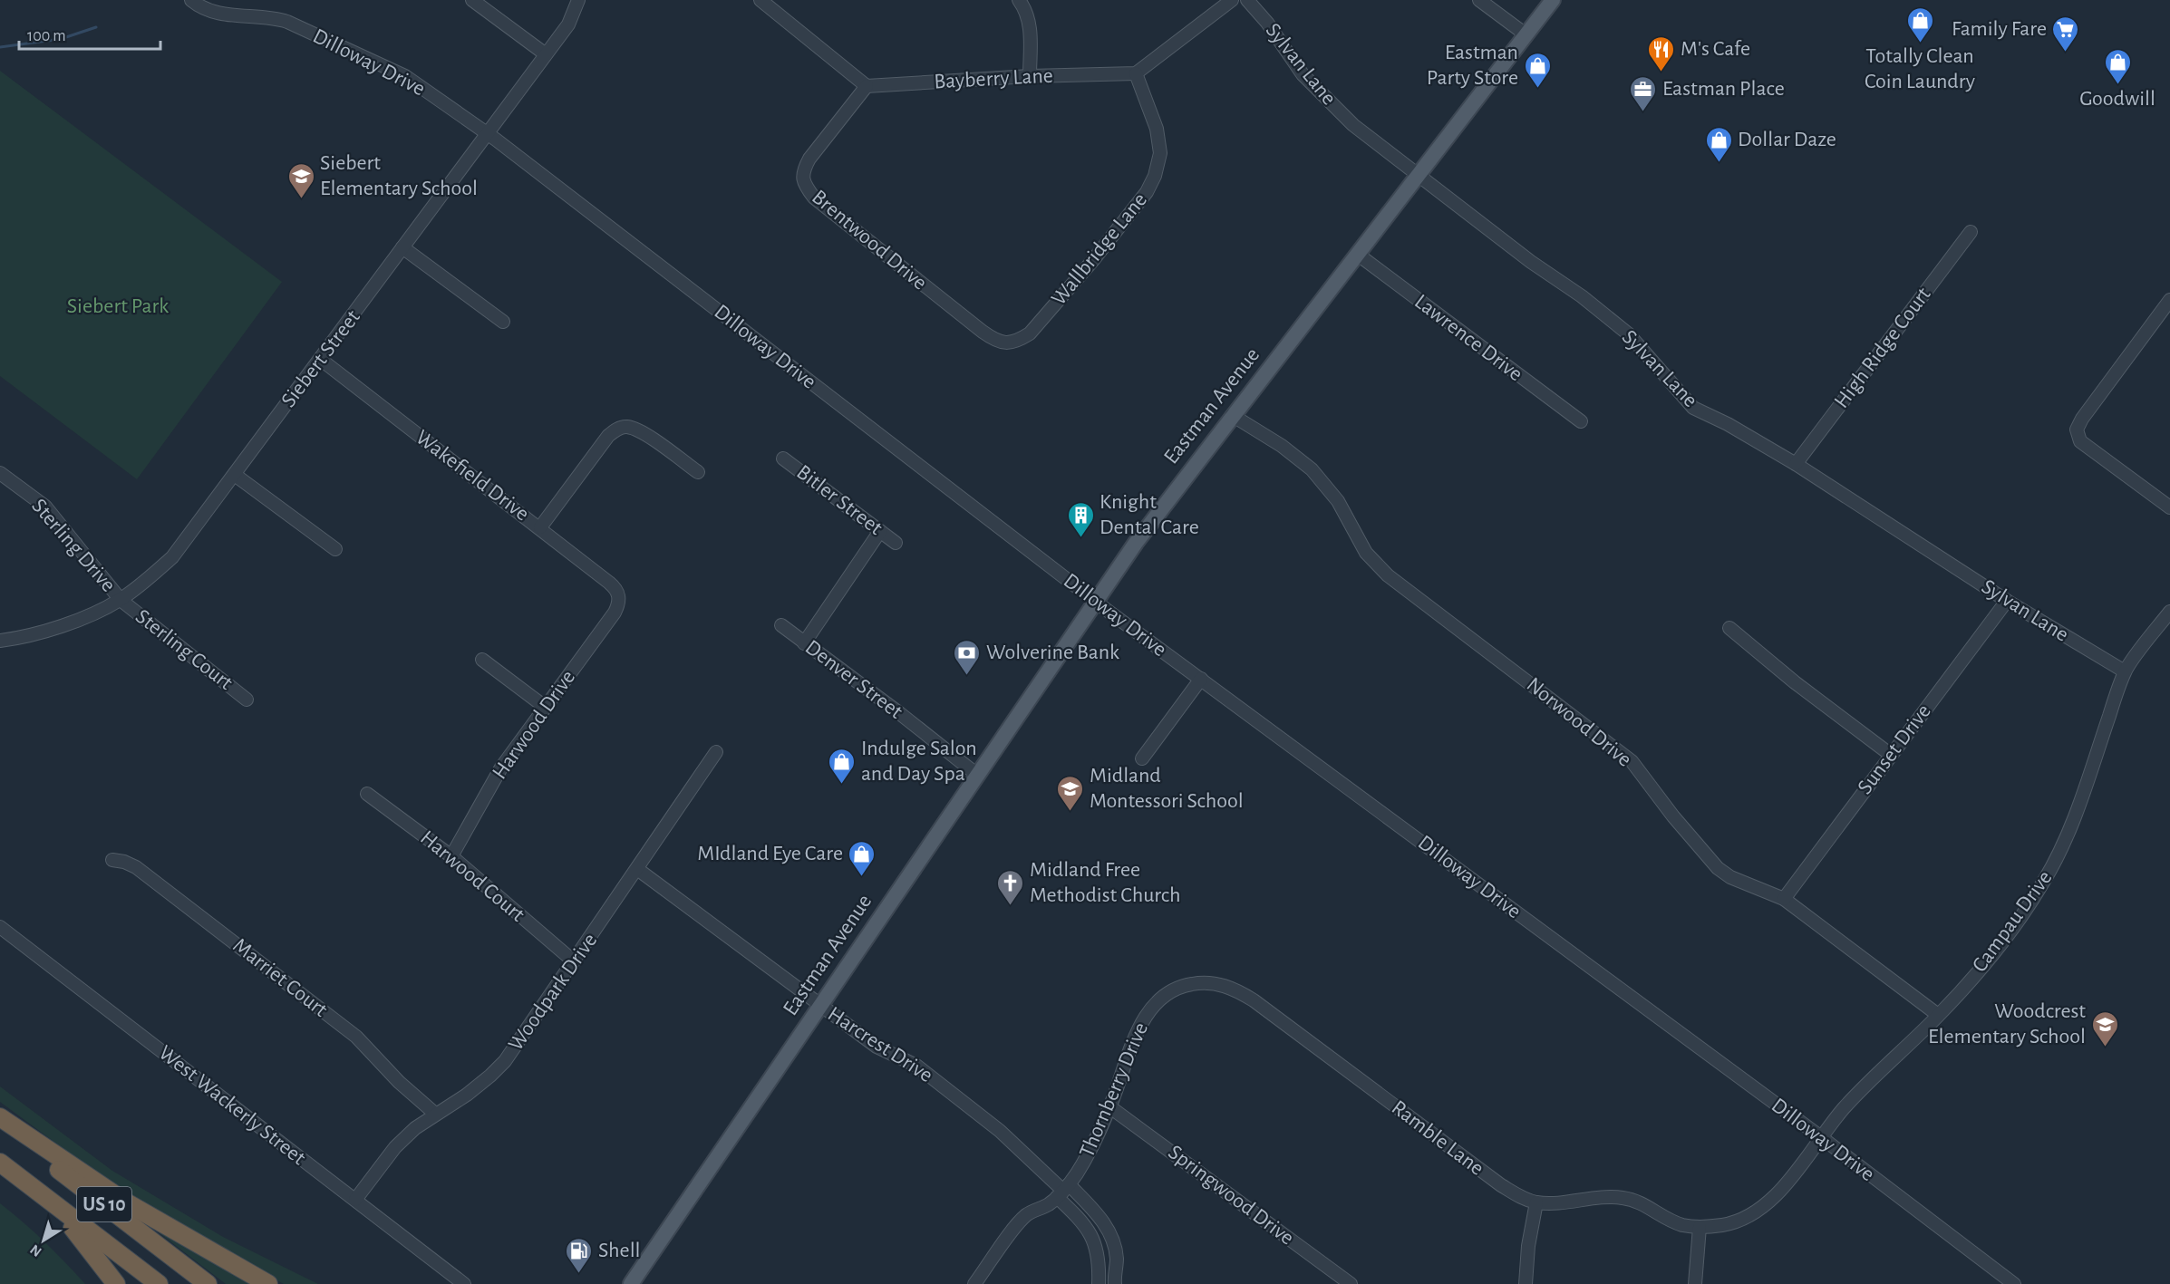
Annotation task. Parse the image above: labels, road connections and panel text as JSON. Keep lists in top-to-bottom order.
{
  "streets": {
    "highway": ["US 10"],
    "main road": ["Eastman Avenue"],
    "street": [
      "Dilloway Drive",
      "Sylvan Lane",
      "Bayberry Lane",
      "Brentwood Drive",
      "Wallbridge Lane",
      "Lawrence Drive",
      "High Ridge Court",
      "Siebert Street",
      "Wakefield Drive",
      "Bitler Street",
      "Sterling Drive",
      "Sterling Court",
      "Denver Street",
      "Norwood Drive",
      "Harwood Drive",
      "Sunset Drive",
      "Harwood Court",
      "Campau Drive",
      "Marriet Court",
      "Woodpark Drive",
      "Harcrest Drive",
      "Thornberry Drive",
      "West Wackerly Street",
      "Ramble Lane",
      "Springwood Drive"
    ]
  },
  "crossings": [
    ["Dilloway Drive", "Siebert Street"],
    ["Dilloway Drive", "Eastman Avenue"],
    ["Dilloway Drive", "Campau Drive"],
    ["Sylvan Lane", "High Ridge Court"],
    ["Sylvan Lane", "Eastman Avenue"],
    ["Sylvan Lane", "Sunset Drive"],
    ["Sylvan Lane", "Campau Drive"],
    ["Bayberry Lane", "Brentwood Drive"],
    ["Bayberry Lane", "Wallbridge Lane"],
    ["Brentwood Drive", "Wallbridge Lane"],
    ["Lawrence Drive", "Eastman Avenue"],
    ["Siebert Street", "Wakefield Drive"],
    ["Siebert Street", "Sterling Drive"],
    ["Siebert Street", "Sterling Court"],
    ["Eastman Avenue", "Denver Street"],
    ["Eastman Avenue", "Norwood Drive"],
    ["Eastman Avenue", "Harcrest Drive"],
    ["Wakefield Drive", "Harwood Drive"],
    ["Sterling Drive", "Sterling Court"],
    ["Norwood Drive", "Sunset Drive"],
    ["Norwood Drive", "Campau Drive"],
    ["Harwood Drive", "Harwood Court"],
    ["Harwood Court", "Woodpark Drive"],
    ["Campau Drive", "Ramble Lane"],
    ["Marriet Court", "Woodpark Drive"],
    ["Woodpark Drive", "Harcrest Drive"],
    ["Woodpark Drive", "West Wackerly Street"],
    ["Harcrest Drive", "Thornberry Drive"],
    ["Thornberry Drive", "Ramble Lane"],
    ["Thornberry Drive", "Springwood Drive"]
  ],
  "parks": ["Siebert Park"],
  "places": {
    "shop": [
      "Totally Clean Coin Laundry",
      "Goodwill",
      "Eastman Party Store",
      "Dollar Daze",
      "Indulge Salon and Day Spa",
      "MIdland Eye Care"
    ],
    "supermarket": ["Family Fare"],
    "restaurant": ["M's Cafe"],
    "office": ["Eastman Place"],
    "school or university": ["Siebert Elementary School", "Midland Montessori School", "Woodcrest Elementary School"],
    "building": ["Knight Dental Care"],
    "bank": ["Wolverine Bank"],
    "church": ["Midland Free Methodist Church"],
    "fuel station": ["Shell"]
  },
  "scale_bar": "100 m",
  "north": "bottom left"
}
